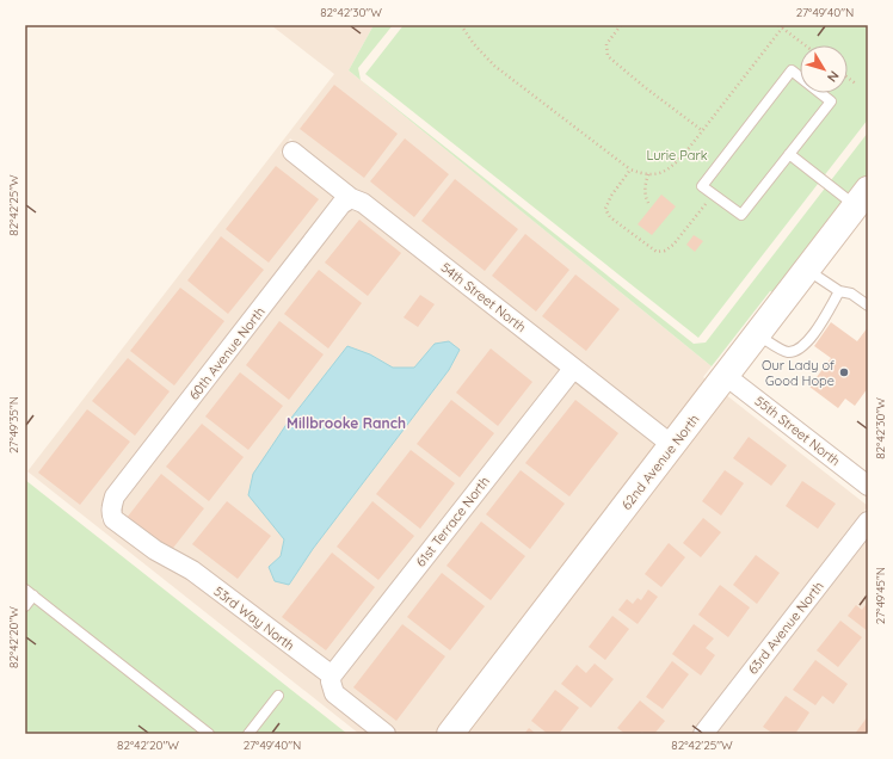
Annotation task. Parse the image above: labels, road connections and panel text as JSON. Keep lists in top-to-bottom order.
{
  "streets": {
    "street": [
      "54th Street North",
      "60th Avenue North",
      "55th Street North",
      "62nd Avenue North",
      "61st Terrace North",
      "53rd Way North",
      "63rd Avenue North"
    ]
  },
  "crossings": [
    ["54th Street North", "60th Avenue North"],
    ["54th Street North", "62nd Avenue North"],
    ["54th Street North", "61st Terrace North"],
    ["60th Avenue North", "53rd Way North"],
    ["55th Street North", "62nd Avenue North"],
    ["61st Terrace North", "53rd Way North"]
  ],
  "districts": ["Millbrooke Ranch"],
  "parks": ["Lurie Park"],
  "places": ["Our Lady of Good Hope"],
  "north": "bottom right",
  "coordinates": [
    "82°42'30\"W",
    "27°49'40\"N",
    "82°42'25\"W",
    "27°49'35\"N",
    "27°49'45\"N",
    "82°42'20\"W"
  ]
}
